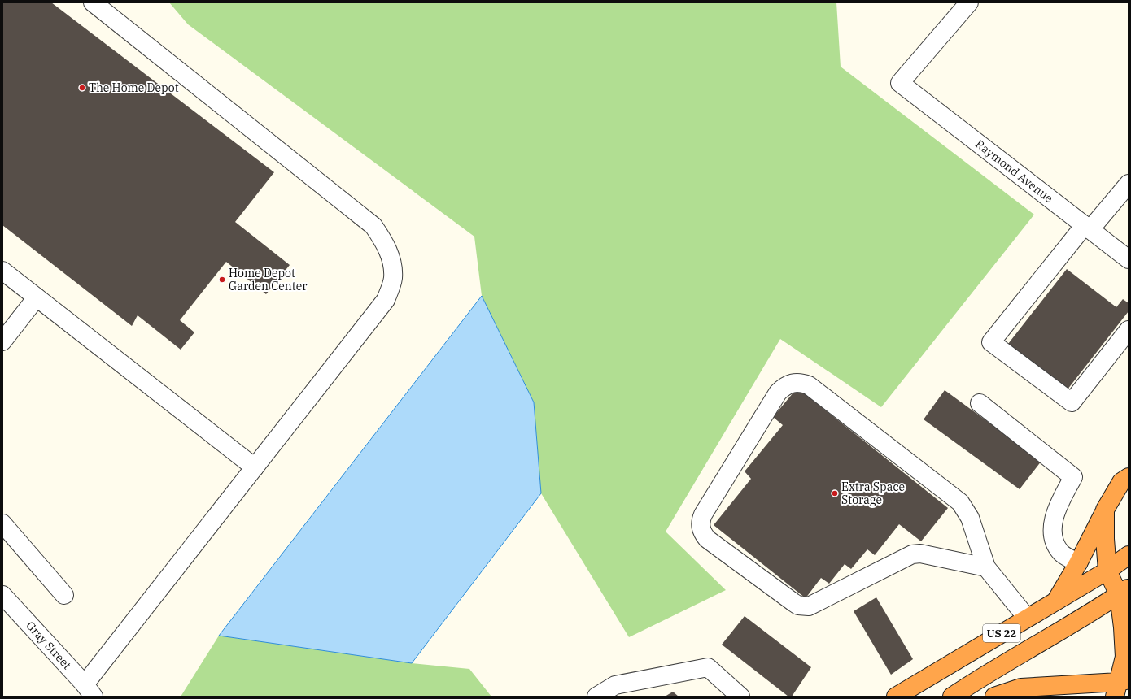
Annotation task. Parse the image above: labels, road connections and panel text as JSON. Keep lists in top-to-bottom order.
{
  "streets": {
    "highway": ["US 22"],
    "lane": ["Raymond Avenue", "Gray Street"]
  },
  "places": ["The Home Depot", "Home Depot Garden Center", "Extra Space Storage"]
}
